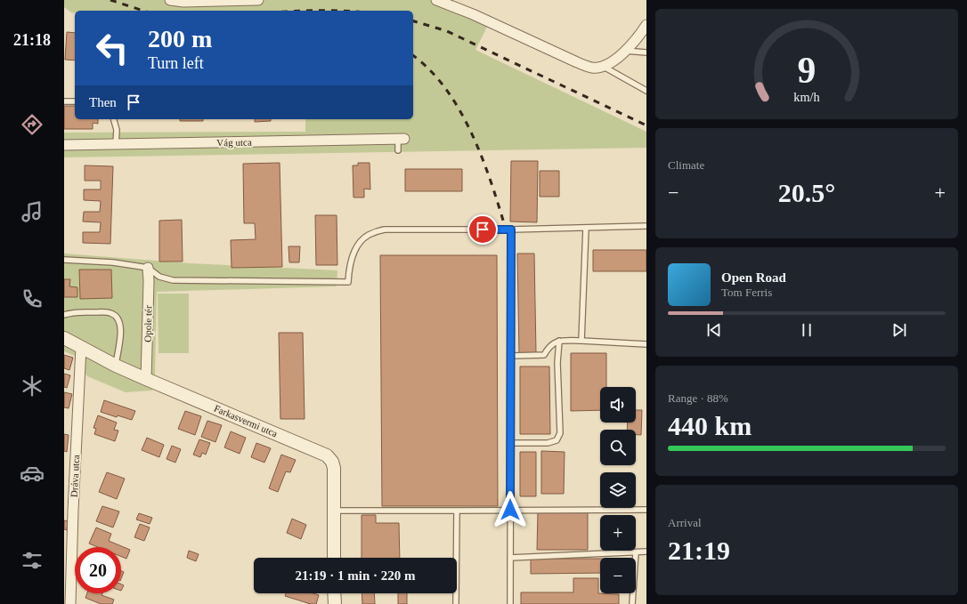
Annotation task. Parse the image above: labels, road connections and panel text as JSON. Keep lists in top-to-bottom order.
{
  "streets": {
    "street": [
      "Vág utca",
      "Opole tér",
      "Farkasvermi utca",
      "Dráva utca"
    ]
  },
  "crossings": [
    ["Opole tér", "Farkasvermi utca"],
    ["Farkasvermi utca", "Dráva utca"]
  ],
  "page": {
    "tabs": "21:18",
    "turn": ["200 m", "Turn left"],
    "then": "Then",
    "tile": [
      "Climate",
      ["Range · 88%", "440 km"],
      ["Arrival", "21:19"]
    ],
    "heat": ["−", "20.5°", "+"],
    "song": ["Open Road", "Tom Ferris"],
    "map_buttons": ["+", "−"],
    "limit": "20",
    "trip": "21:19 · 1 min · 220 m",
    "gauge": ["9", "km/h"]
  }
}
